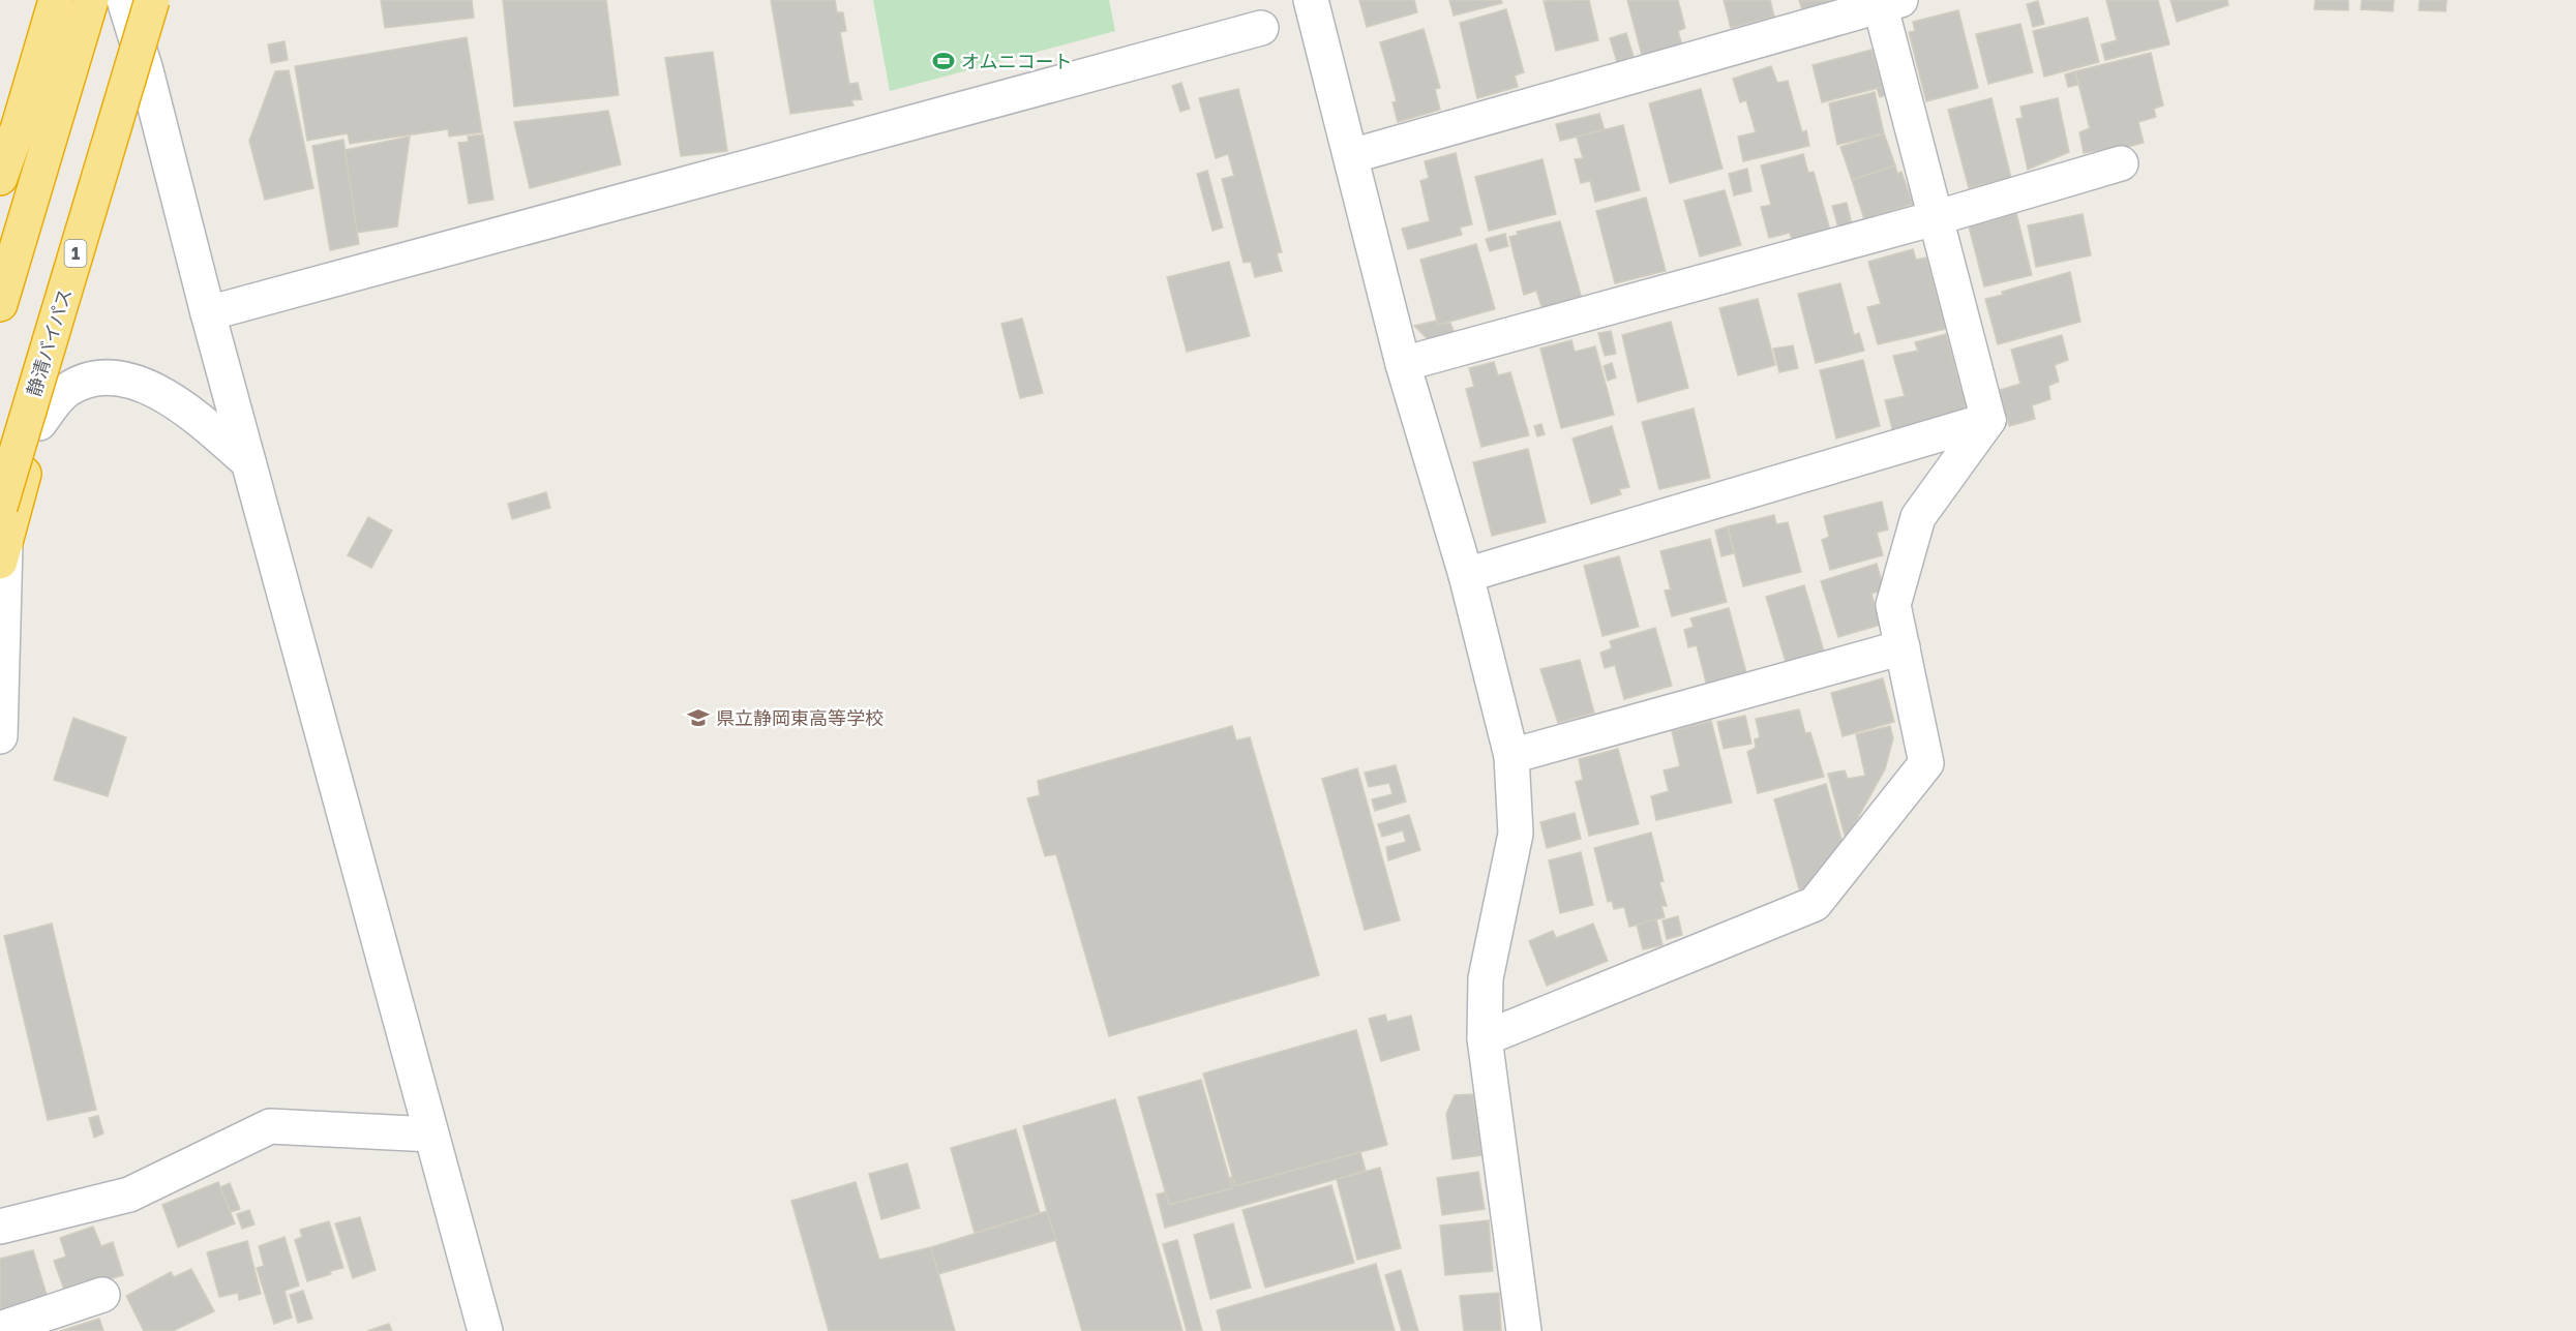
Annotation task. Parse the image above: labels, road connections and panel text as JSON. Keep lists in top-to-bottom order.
{
  "streets": {
    "highway": ["1", "静清バイパス"]
  },
  "places": {
    "sports": ["オムニコート"],
    "school or university": ["県立静岡東高等学校"]
  }
}
